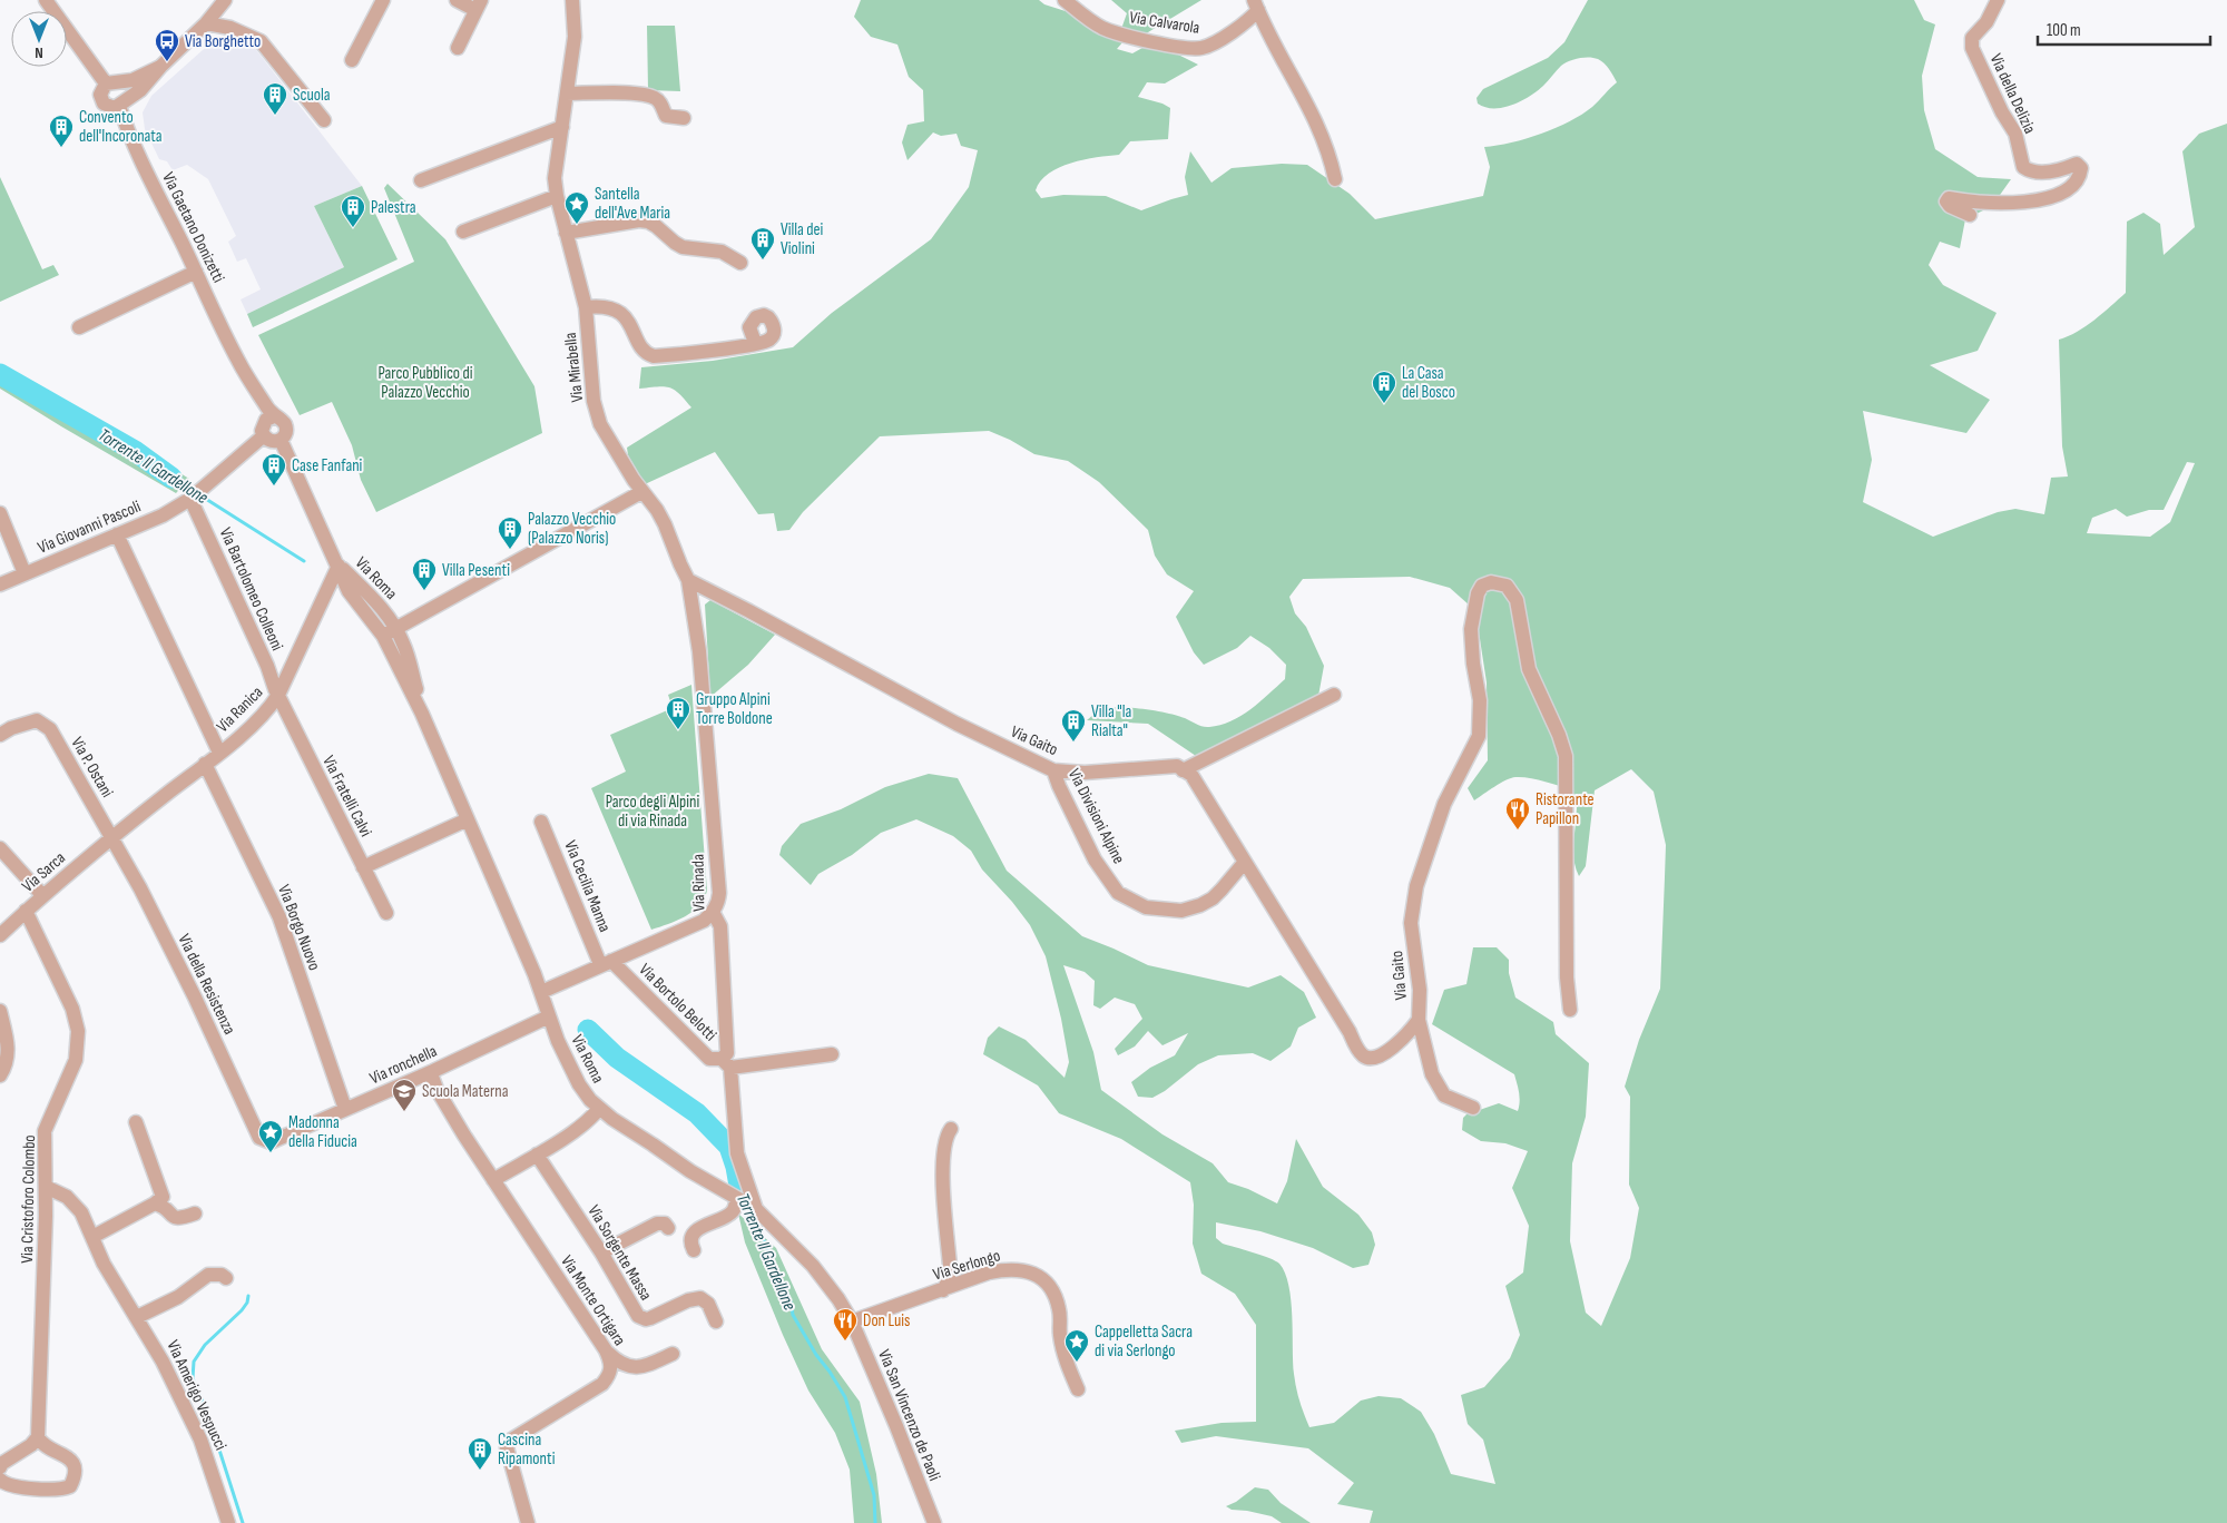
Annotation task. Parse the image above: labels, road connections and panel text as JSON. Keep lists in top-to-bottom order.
{
  "streets": {
    "street": [
      "Via Calvarola",
      "Via della Delizia",
      "Via Gaetano Donizetti",
      "Via Mirabella",
      "Via Giovanni Pascoli",
      "Via Roma",
      "Via Bartolomeo Colleoni",
      "Via Ranica",
      "Via Gaito",
      "Via P. Ostani",
      "Via Fratelli Calvi",
      "Via Divisioni Alpine",
      "Via Sarca",
      "Via Rinada",
      "Via Cecilia Manna",
      "Via Borgo Nuovo",
      "Via della Resistenza",
      "Via Bortolo Belotti",
      "Via ronchella",
      "Via Cristoforo Colombo",
      "Via Sorgente Massa",
      "Via Serlongo",
      "Via Monte Ortigara",
      "Via Amerigo Vespucci",
      "Via San Vincenzo de Paoli"
    ]
  },
  "crossings": [
    ["Via Gaetano Donizetti", "Via Giovanni Pascoli"],
    ["Via Gaetano Donizetti", "Via Roma"],
    ["Via Gaetano Donizetti", "Via Ranica"],
    ["Via Mirabella", "Via Gaito"],
    ["Via Mirabella", "Via Rinada"],
    ["Via Giovanni Pascoli", "Via Bartolomeo Colleoni"],
    ["Via Roma", "Via Ranica"],
    ["Via Roma", "Via Rinada"],
    ["Via Roma", "Via ronchella"],
    ["Via Roma", "Via Serlongo"],
    ["Via Roma", "Via San Vincenzo de Paoli"],
    ["Via Bartolomeo Colleoni", "Via Ranica"],
    ["Via Bartolomeo Colleoni", "Via Fratelli Calvi"],
    ["Via Ranica", "Via P. Ostani"],
    ["Via Ranica", "Via Fratelli Calvi"],
    ["Via Ranica", "Via Sarca"],
    ["Via Ranica", "Via Borgo Nuovo"],
    ["Via Ranica", "Via della Resistenza"],
    ["Via Gaito", "Via Divisioni Alpine"],
    ["Via Gaito", "Via Rinada"],
    ["Via P. Ostani", "Via Sarca"],
    ["Via P. Ostani", "Via della Resistenza"],
    ["Via Sarca", "Via della Resistenza"],
    ["Via Sarca", "Via Cristoforo Colombo"],
    ["Via Rinada", "Via Bortolo Belotti"],
    ["Via Cecilia Manna", "Via Bortolo Belotti"],
    ["Via Borgo Nuovo", "Via ronchella"],
    ["Via della Resistenza", "Via ronchella"],
    ["Via ronchella", "Via Monte Ortigara"],
    ["Via Cristoforo Colombo", "Via Amerigo Vespucci"],
    ["Via Serlongo", "Via San Vincenzo de Paoli"]
  ],
  "water": ["Torrente Il Gardellone"],
  "parks": ["Parco Pubblico di Palazzo Vecchio", "Parco degli Alpini di via Rinada"],
  "places": {
    "bus stop": ["Via Borghetto"],
    "building": [
      "Scuola",
      "Convento dell'Incoronata",
      "Palestra",
      "Villa dei Violini",
      "La Casa del Bosco",
      "Case Fanfani",
      "Palazzo Vecchio (Palazzo Noris)",
      "Villa Pesenti",
      "Gruppo Alpini Torre Boldone",
      "Villa \"la Rialta\"",
      "Cascina Ripamonti"
    ],
    "place": ["Santella dell'Ave Maria", "Madonna della Fiducia", "Cappelletta Sacra di via Serlongo"],
    "restaurant": ["Ristorante Papillon", "Don Luis"],
    "school or university": ["Scuola Materna"]
  },
  "scale_bar": "100 m",
  "north": "bottom"
}
